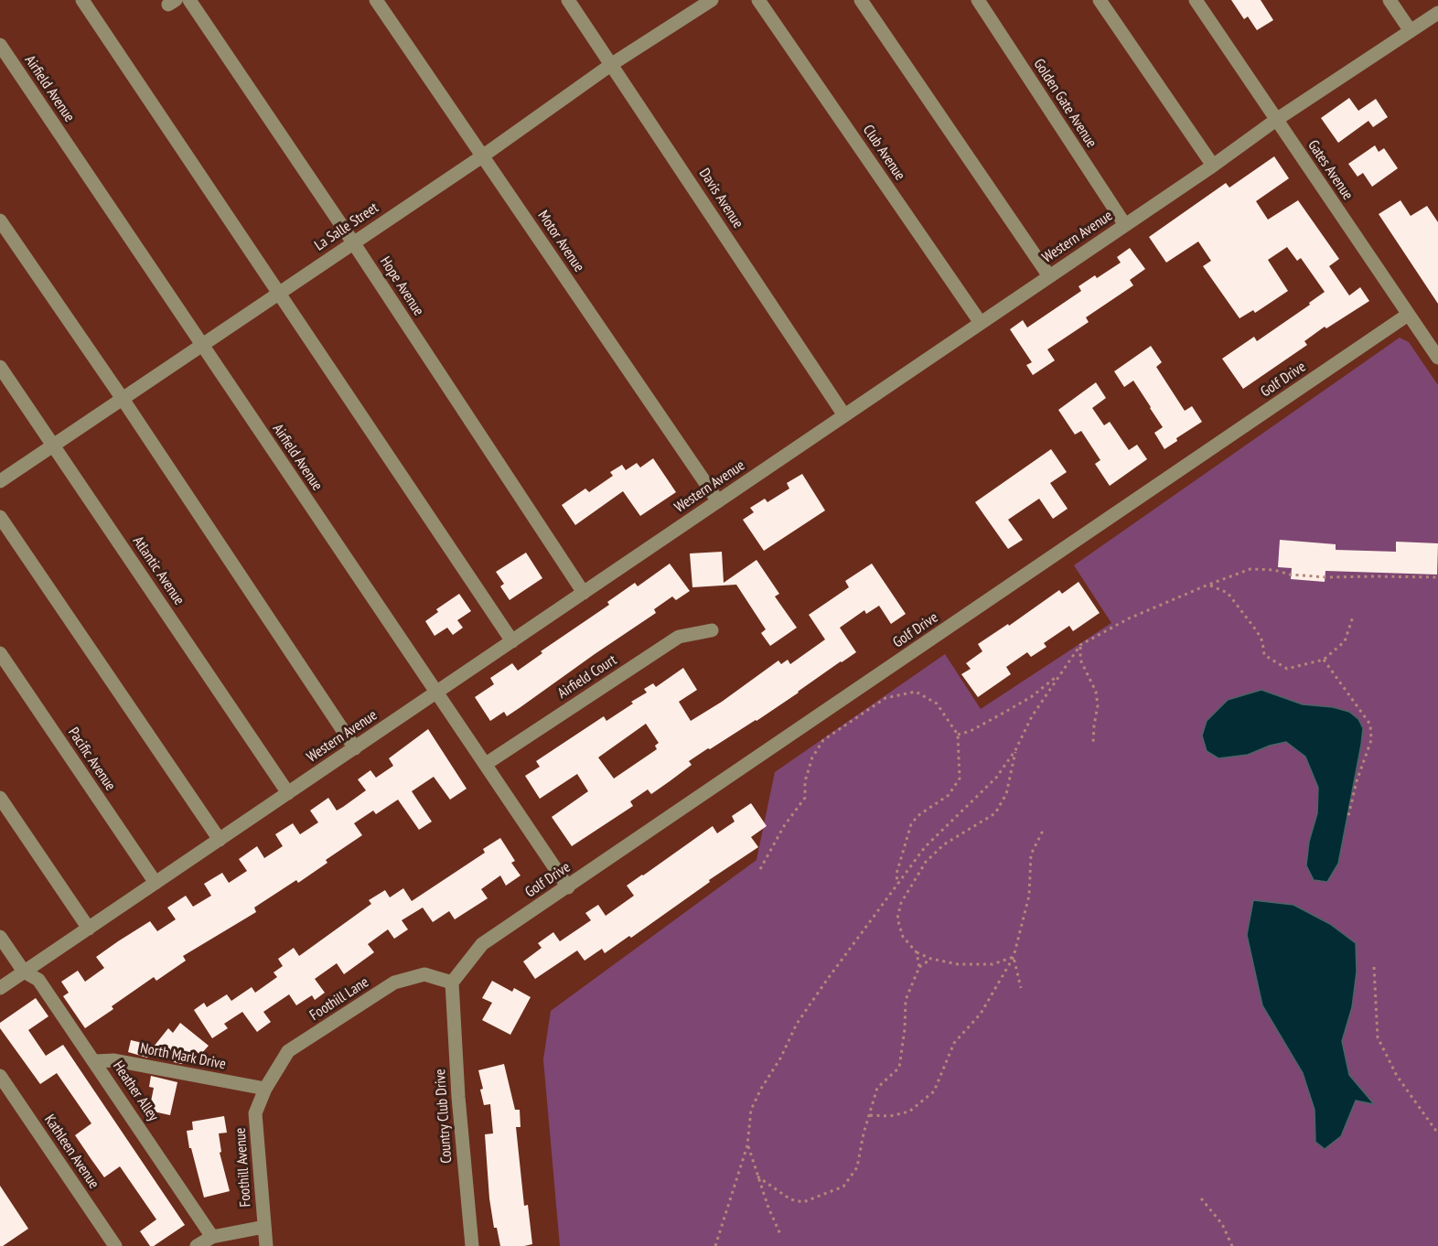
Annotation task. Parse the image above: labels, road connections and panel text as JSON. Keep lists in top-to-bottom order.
{
  "streets": {
    "street": [
      "Airfield Avenue",
      "Golden Gate Avenue",
      "Club Avenue",
      "Gates Avenue",
      "Davis Avenue",
      "La Salle Street",
      "Western Avenue",
      "Motor Avenue",
      "Hope Avenue",
      "Golf Drive",
      "Atlantic Avenue",
      "Airfield Court",
      "Pacific Avenue",
      "Foothill Lane",
      "North Mark Drive",
      "Heather Alley",
      "Country Club Drive",
      "Kathleen Avenue",
      "Foothill Avenue"
    ]
  },
  "crossings": [
    ["Airfield Avenue", "La Salle Street"],
    ["Airfield Avenue", "Western Avenue"],
    ["Airfield Avenue", "Golf Drive"],
    ["Airfield Avenue", "Airfield Court"],
    ["Golden Gate Avenue", "Western Avenue"],
    ["Club Avenue", "Western Avenue"],
    ["Gates Avenue", "Western Avenue"],
    ["Gates Avenue", "Golf Drive"],
    ["Davis Avenue", "La Salle Street"],
    ["Davis Avenue", "Western Avenue"],
    ["La Salle Street", "Motor Avenue"],
    ["La Salle Street", "Hope Avenue"],
    ["La Salle Street", "Atlantic Avenue"],
    ["Western Avenue", "Motor Avenue"],
    ["Western Avenue", "Hope Avenue"],
    ["Western Avenue", "Atlantic Avenue"],
    ["Western Avenue", "Pacific Avenue"],
    ["Western Avenue", "Heather Alley"],
    ["Golf Drive", "Foothill Lane"],
    ["Golf Drive", "Country Club Drive"],
    ["Foothill Lane", "North Mark Drive"],
    ["Foothill Lane", "Country Club Drive"],
    ["Foothill Lane", "Foothill Avenue"],
    ["North Mark Drive", "Heather Alley"],
    ["North Mark Drive", "Foothill Avenue"]
  ]
}
